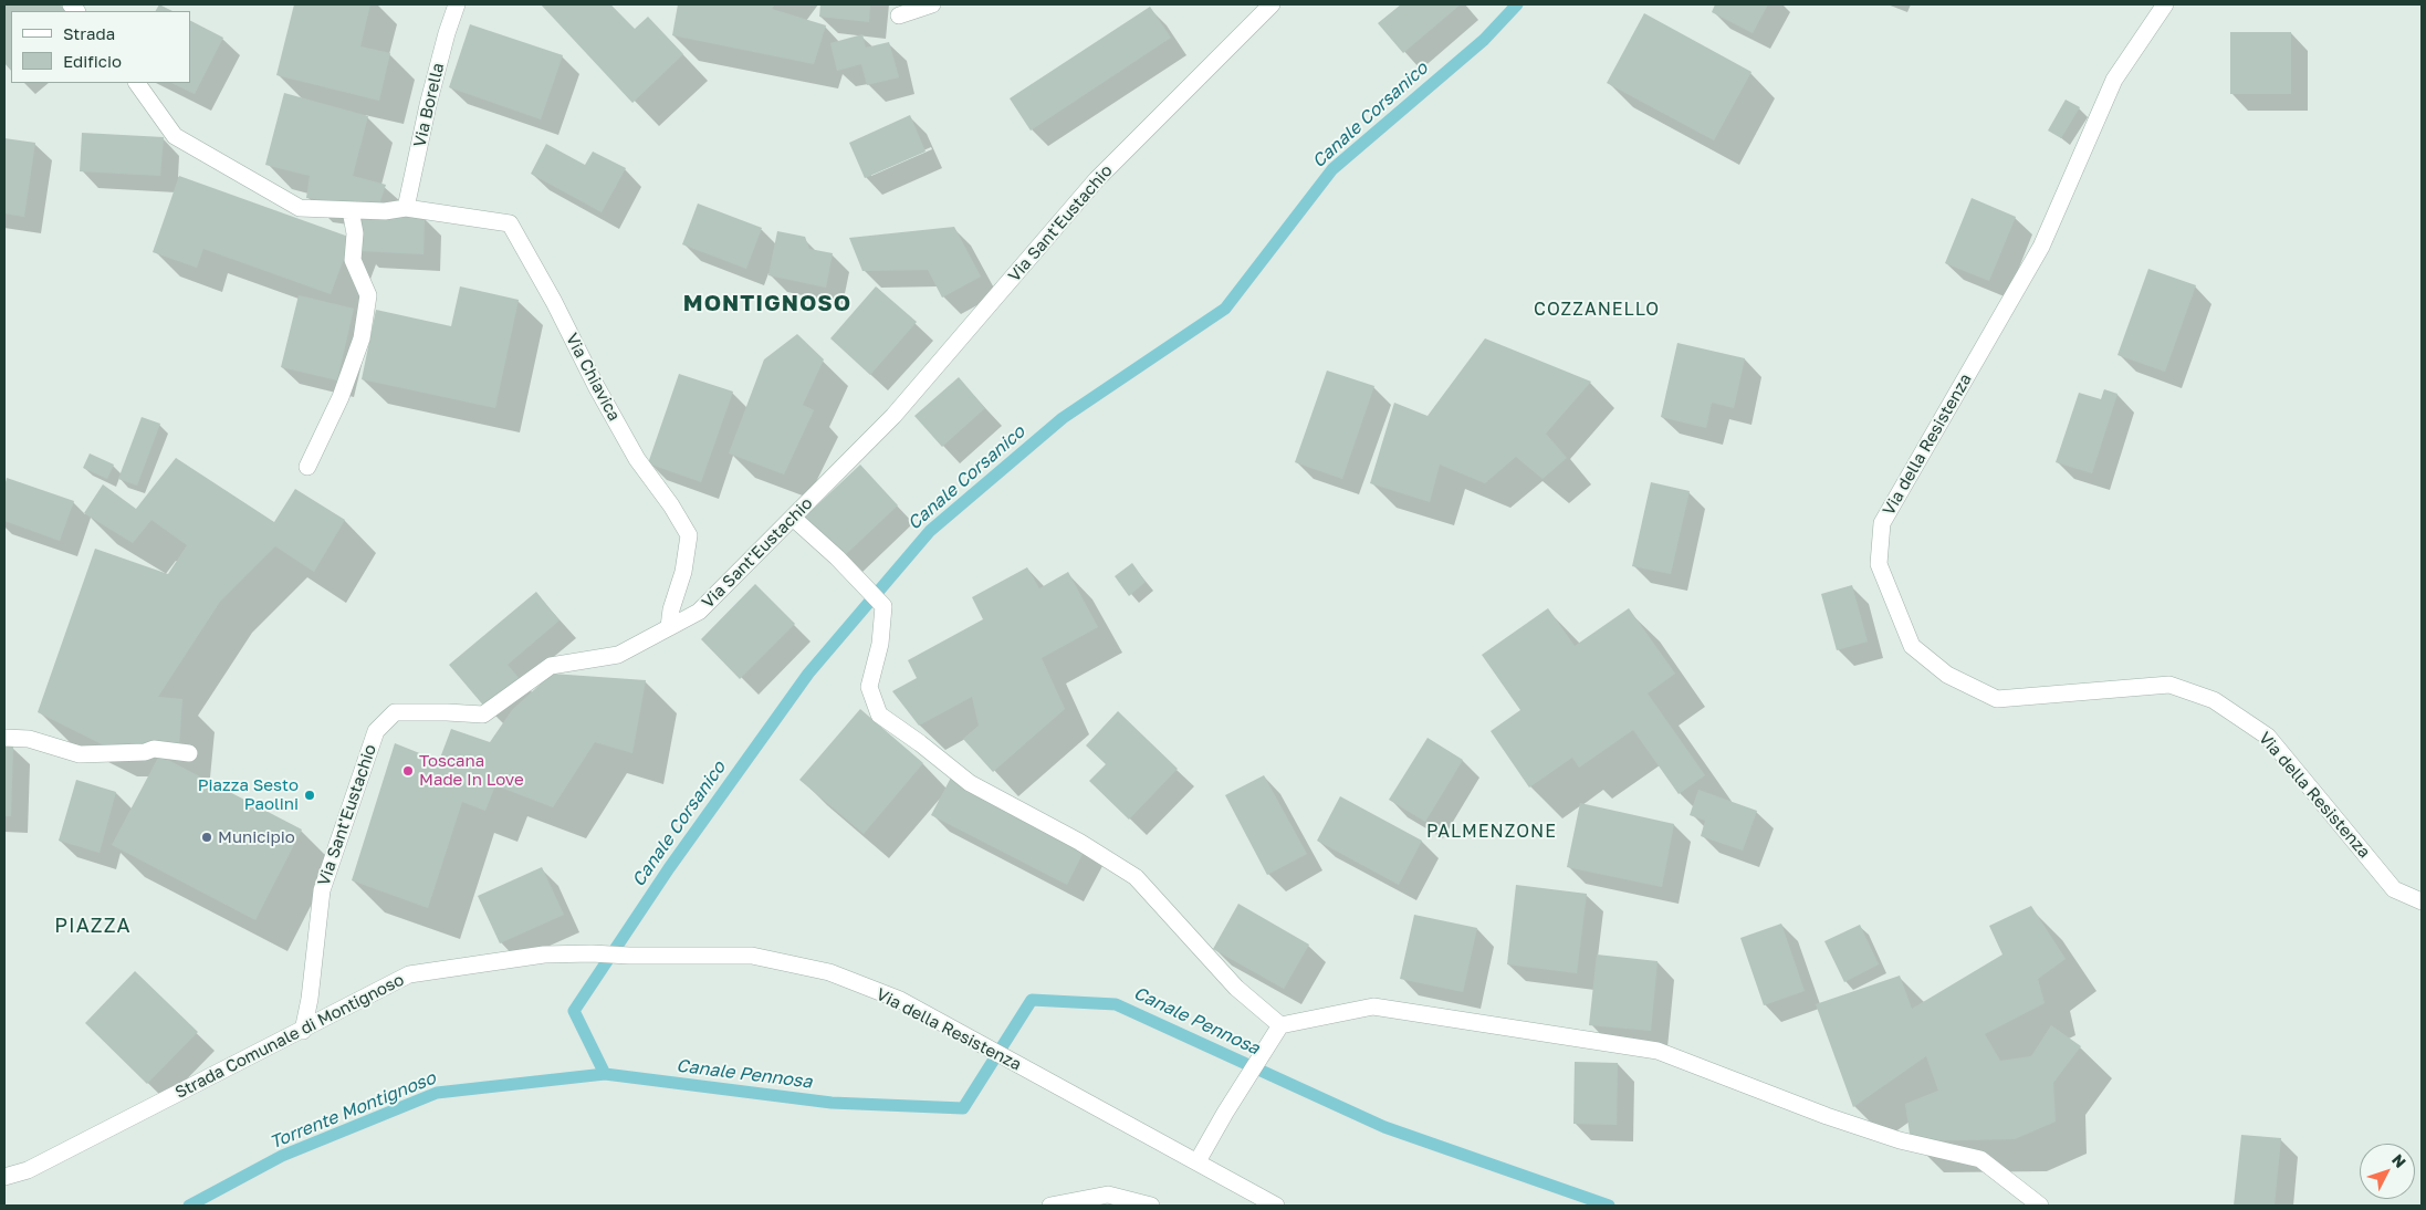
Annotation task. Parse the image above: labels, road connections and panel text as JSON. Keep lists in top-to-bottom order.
{
  "streets": {
    "street": [
      "Via Borella",
      "Via Sant'Eustachio",
      "Via Chiavica",
      "Via della Resistenza",
      "Strada Comunale di Montignoso"
    ]
  },
  "crossings": [
    ["Via Borella", "Via Chiavica"],
    ["Via Sant'Eustachio", "Via Chiavica"],
    ["Via Sant'Eustachio", "Strada Comunale di Montignoso"],
    ["Via della Resistenza", "Strada Comunale di Montignoso"]
  ],
  "districts": [
    "MONTIGNOSO",
    "COZZANELLO",
    "PALMENZONE",
    "PIAZZA"
  ],
  "water": ["Canale Corsanico", "Canale Pennosa", "Torrente Montignoso"],
  "places": ["Toscana Made In Love", "Piazza Sesto Paolini", "Municipio"],
  "legend": ["Strada", "Edificio"],
  "north": "top right"
}
